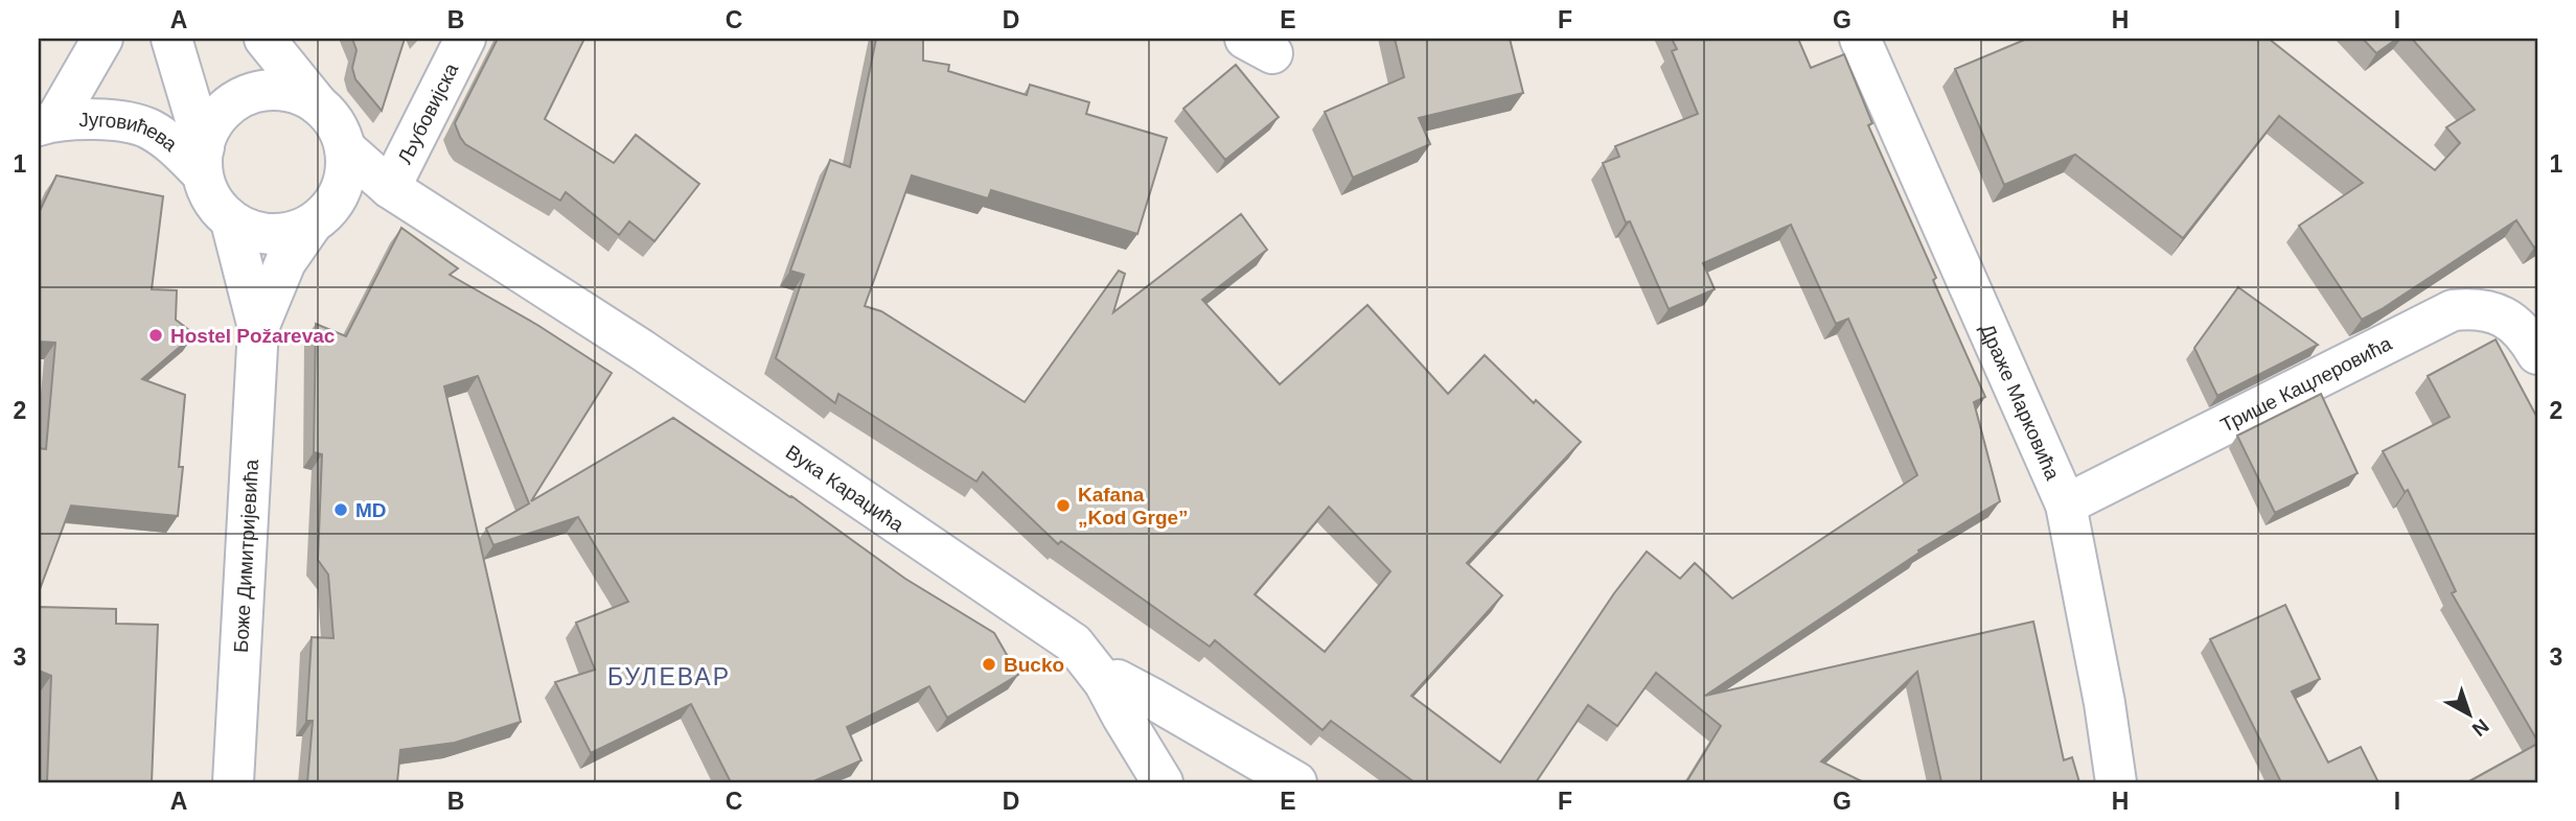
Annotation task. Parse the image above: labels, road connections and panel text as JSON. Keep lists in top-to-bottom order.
{
  "streets": {
    "main road": [
      "Љубовијска",
      "Југовићева",
      "Трише Кацлеровића",
      "Драже Марковића",
      "Вука Караџића",
      "Боже Димитријевића"
    ]
  },
  "crossings": [
    ["Љубовијска", "Вука Караџића"],
    ["Југовићева", "Вука Караџића"],
    ["Југовићева", "Боже Димитријевића"],
    ["Трише Кацлеровића", "Драже Марковића"],
    ["Вука Караџића", "Боже Димитријевића"]
  ],
  "districts": ["БУЛЕВАР"],
  "places": [
    "Hostel Požarevac",
    "Kafana „Kod Grge”",
    "MD",
    "Bucko"
  ],
  "north": "bottom right",
  "grid": {
    "columns": [
      "A",
      "B",
      "C",
      "D",
      "E",
      "F",
      "G",
      "H",
      "I"
    ],
    "rows": ["1", "2", "3"]
  }
}
